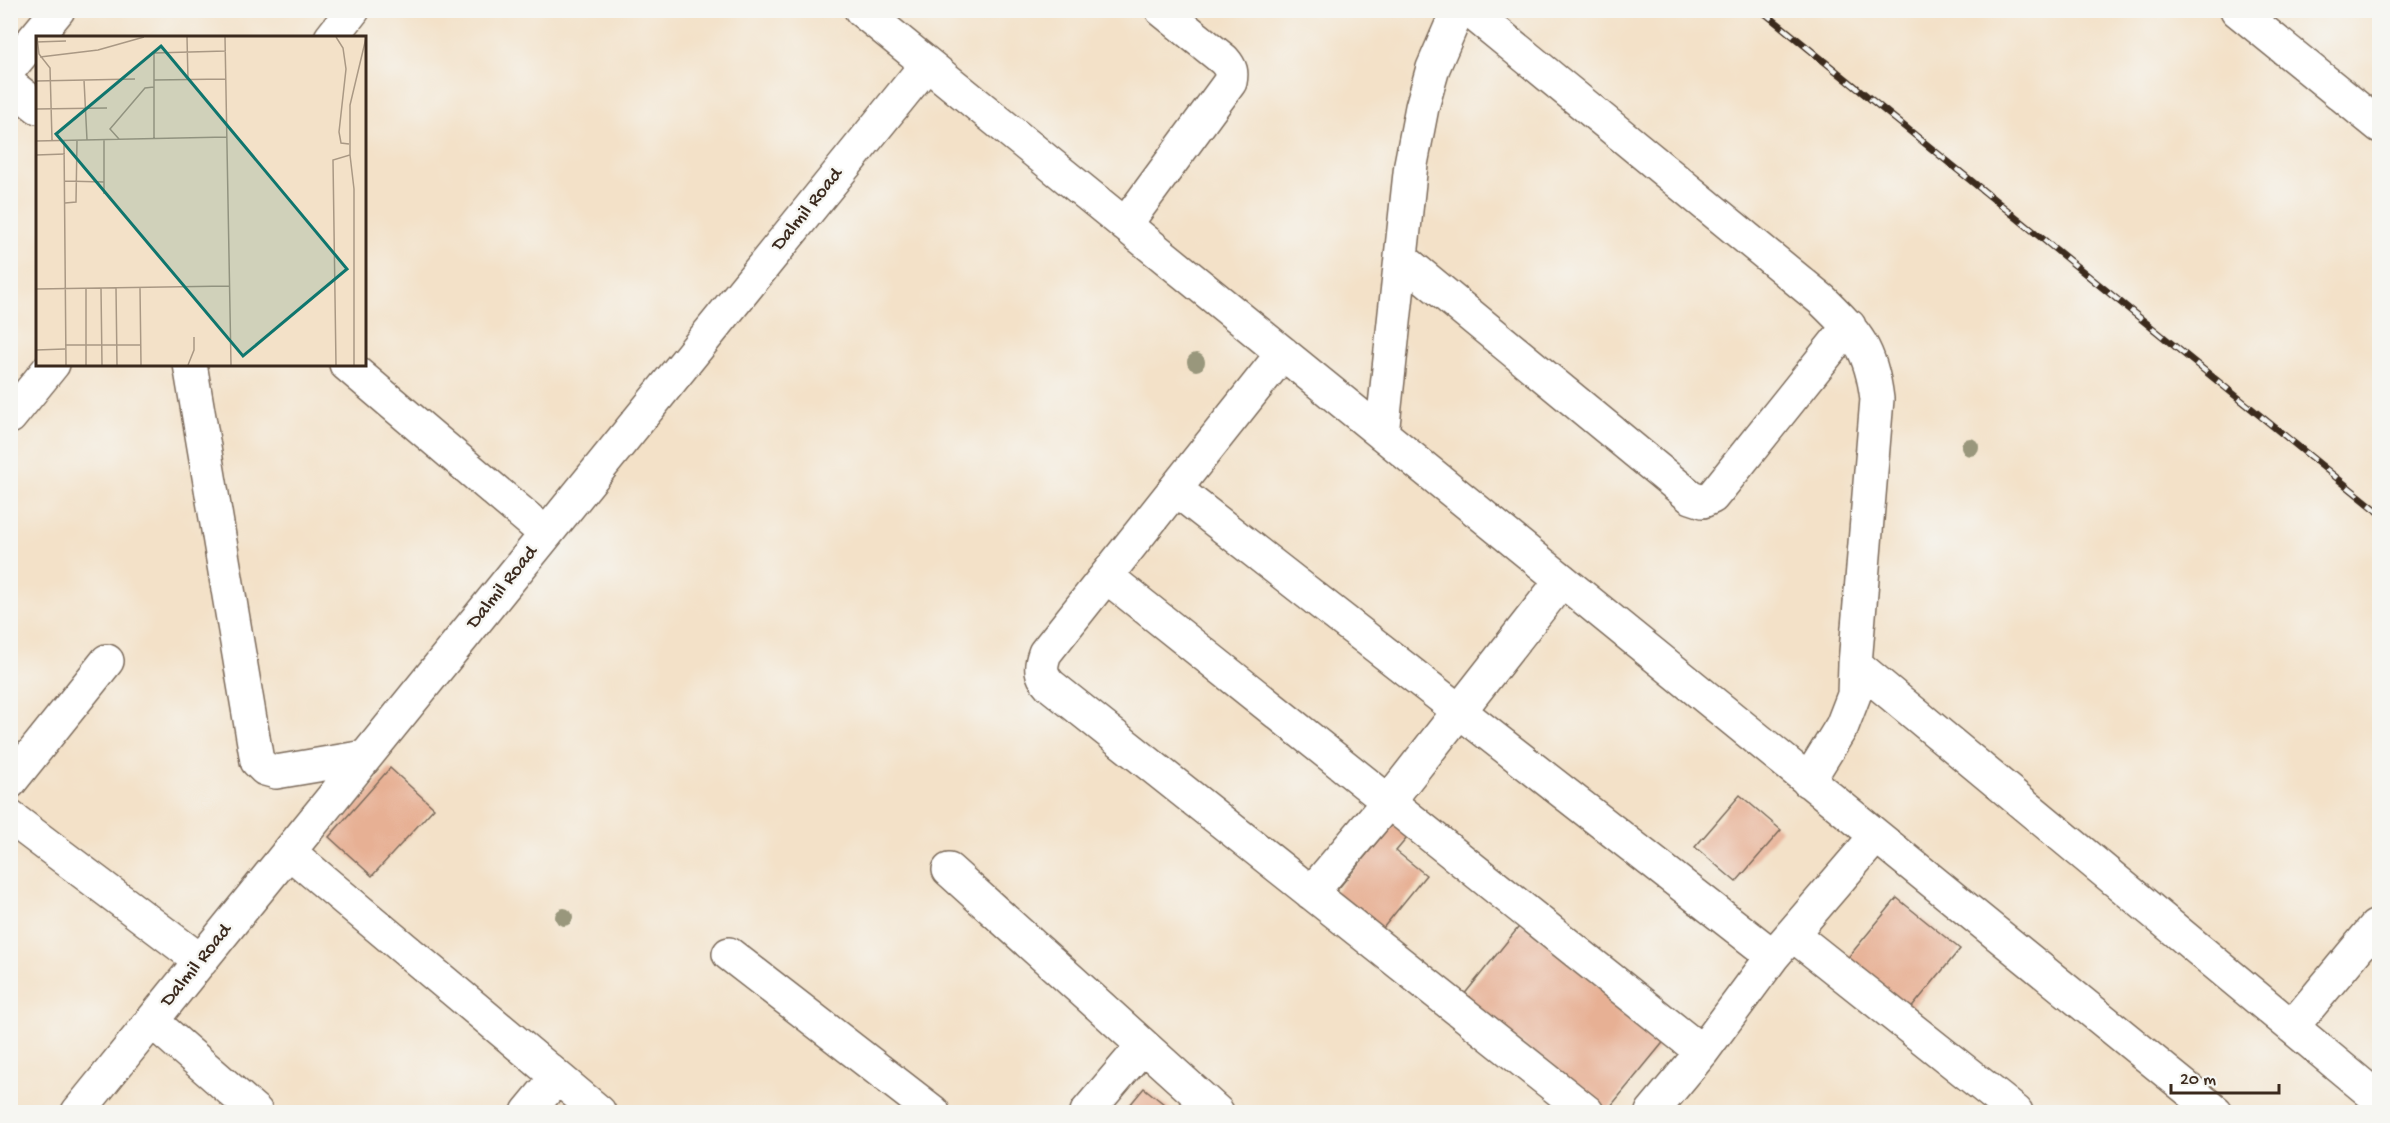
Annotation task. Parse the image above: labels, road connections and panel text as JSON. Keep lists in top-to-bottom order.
{
  "streets": {
    "street": ["Dalmil Road"]
  },
  "scale_bar": "20 m"
}
